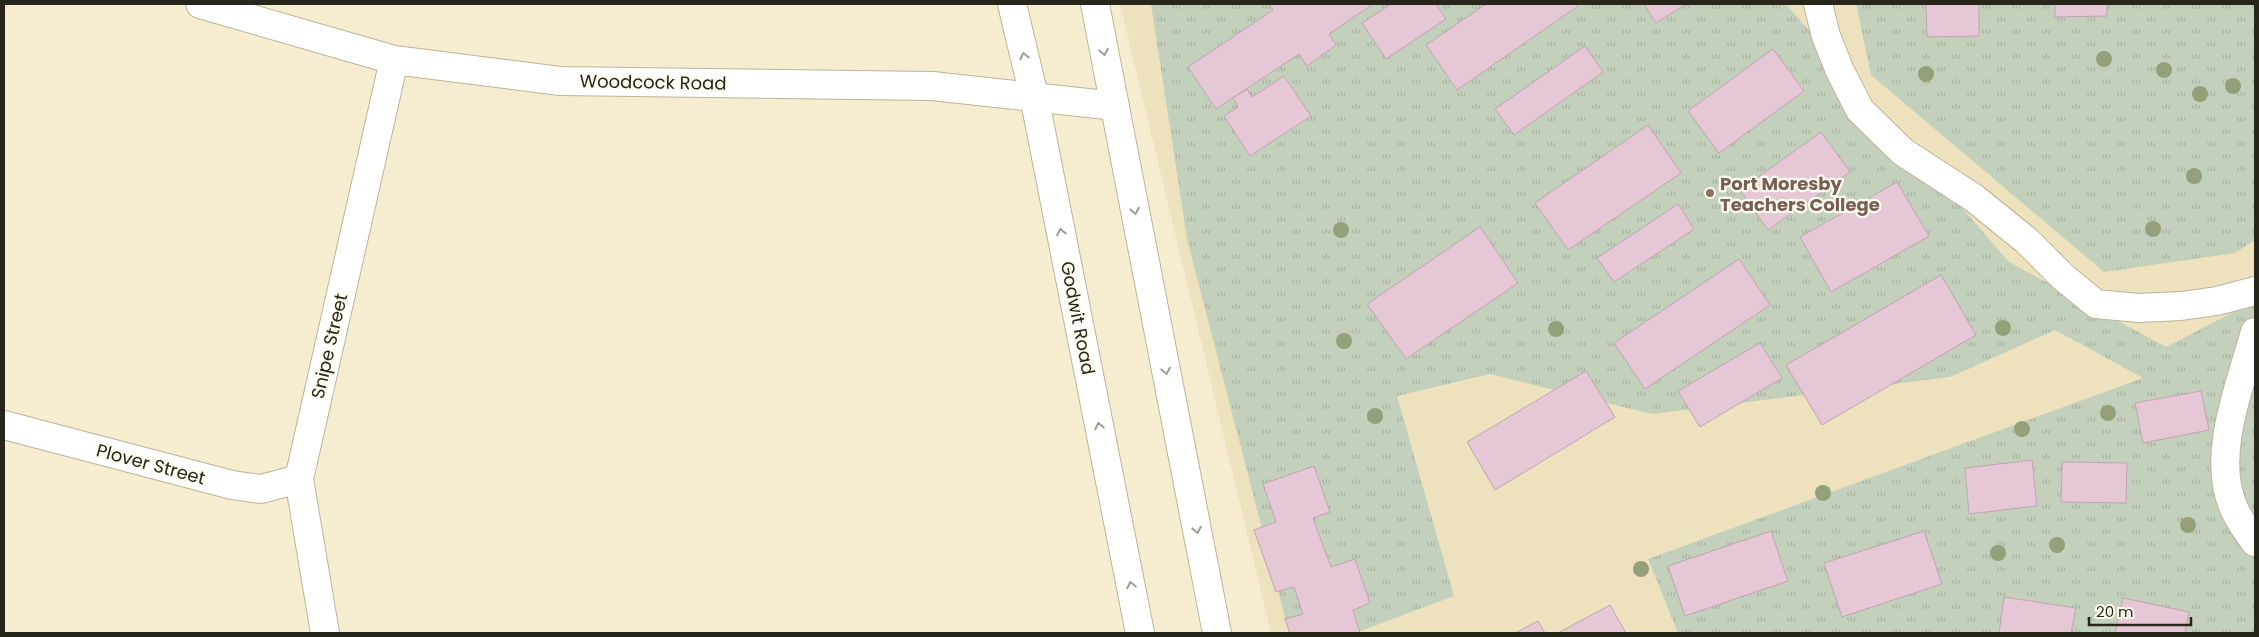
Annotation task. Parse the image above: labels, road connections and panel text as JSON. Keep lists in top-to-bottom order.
{
  "streets": {
    "street": [
      "Woodcock Road",
      "Godwit Road",
      "Snipe Street",
      "Plover Street"
    ]
  },
  "crossings": [
    ["Woodcock Road", "Godwit Road"],
    ["Woodcock Road", "Snipe Street"],
    ["Snipe Street", "Plover Street"]
  ],
  "places": ["Port Moresby Teachers College"],
  "scale_bar": "20 m"
}
